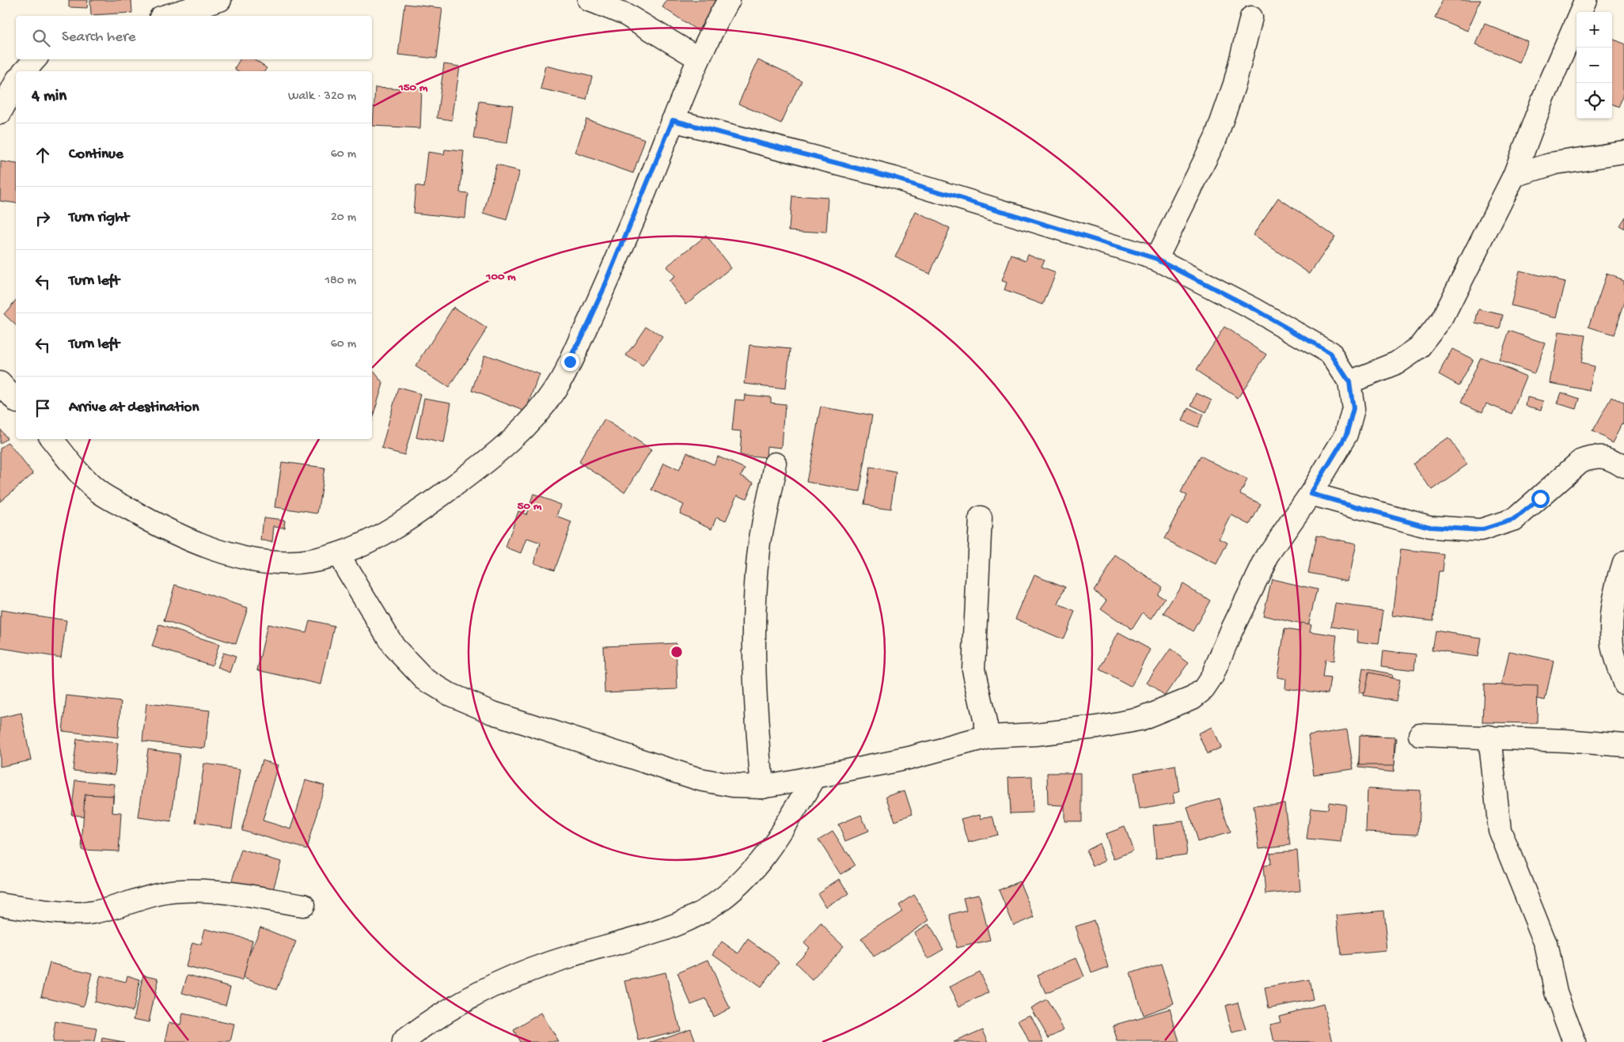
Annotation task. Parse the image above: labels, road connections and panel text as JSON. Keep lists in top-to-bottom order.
{
  "page": {
    "map_buttons": ["+", "−"],
    "search": "Search here",
    "heading": ["4 min", "Walk · 320 m"],
    "list": [
      ["Continue", "60 m"],
      ["Turn right", "20 m"],
      ["Turn left", "180 m"],
      ["Turn left", "60 m"],
      "Arrive at destination"
    ]
  },
  "rings": ["150 m", "100 m", "50 m"]
}
